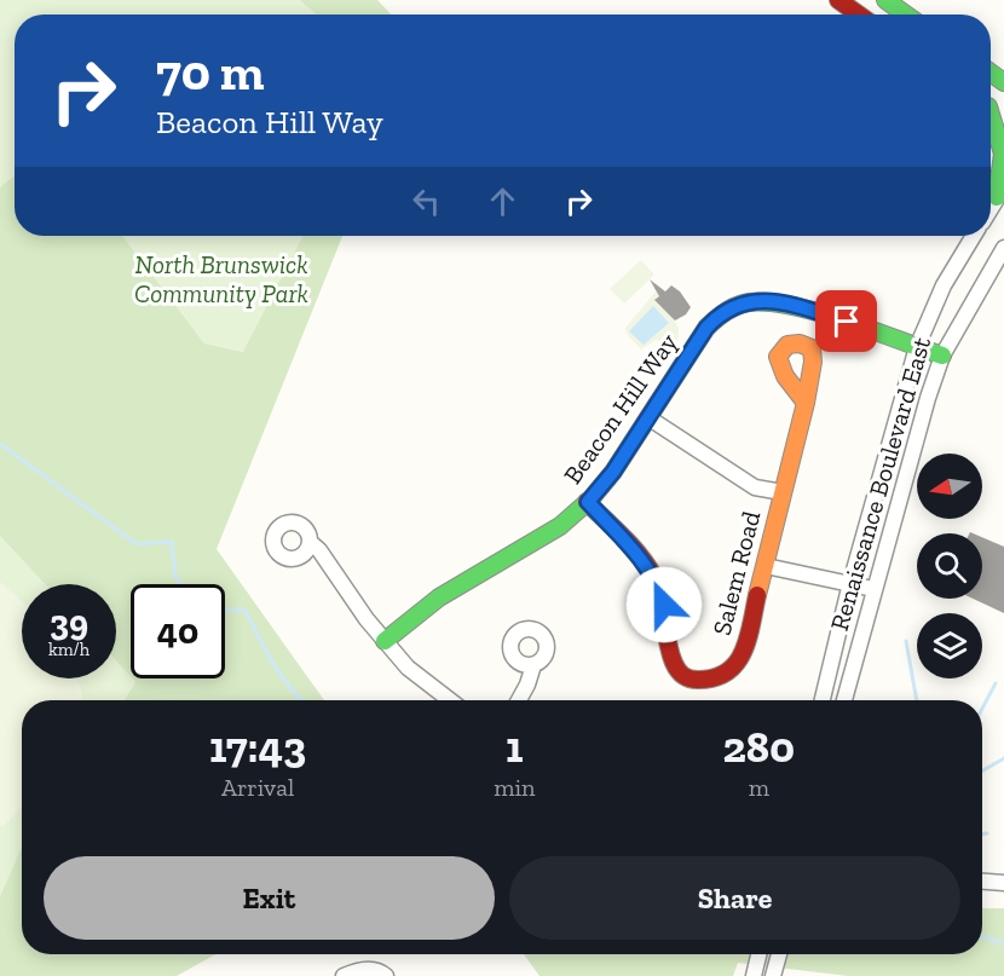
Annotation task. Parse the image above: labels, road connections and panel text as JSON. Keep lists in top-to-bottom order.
{
  "streets": {
    "main road": ["Beacon Hill Way", "Salem Road"],
    "street": ["Renaissance Boulevard East"]
  },
  "crossings": [
    ["Beacon Hill Way", "Renaissance Boulevard East"],
    ["Beacon Hill Way", "Salem Road"]
  ],
  "parks": ["North Brunswick Community Park"],
  "north": "left",
  "page": {
    "turn": ["70 m", "Beacon Hill Way"],
    "speed": "39 km/h",
    "limit": "40",
    "eta": [
      "17:43",
      "Arrival",
      "1",
      "min",
      "280",
      "m"
    ],
    "buttons": ["Exit", "Share"]
  }
}
